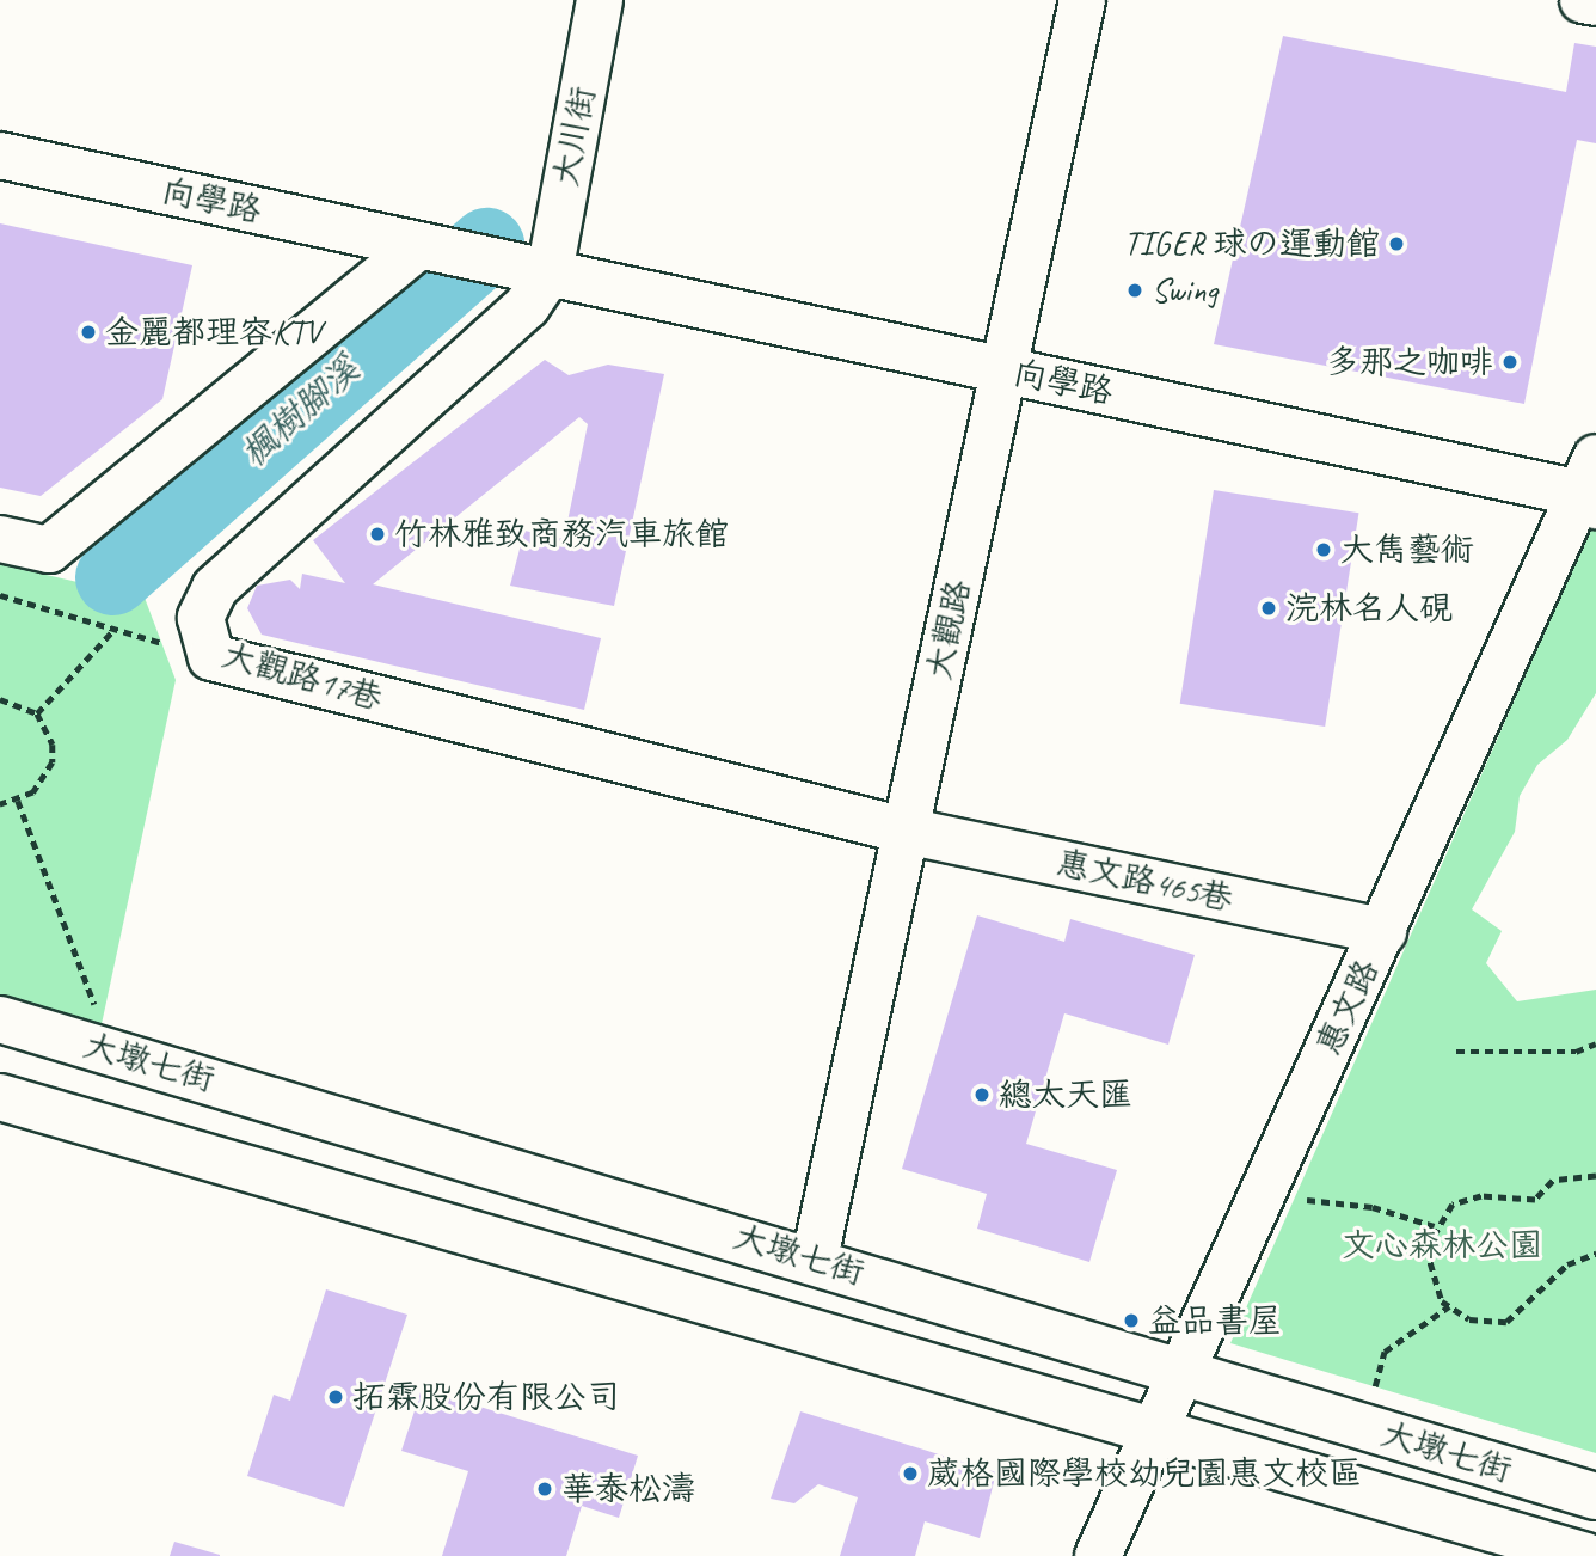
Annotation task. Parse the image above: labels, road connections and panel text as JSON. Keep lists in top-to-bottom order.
{
  "streets": {
    "street": [
      "大川街",
      "向學路",
      "大觀路",
      "大觀路17巷",
      "惠文路465巷",
      "惠文路",
      "大墩七街"
    ]
  },
  "crossings": [
    ["大川街", "向學路"],
    ["大川街", "大觀路17巷"],
    ["向學路", "大觀路"],
    ["向學路", "大觀路17巷"],
    ["向學路", "惠文路"],
    ["大觀路", "大觀路17巷"],
    ["大觀路", "惠文路465巷"],
    ["大觀路", "大墩七街"],
    ["大觀路17巷", "惠文路465巷"],
    ["惠文路465巷", "惠文路"],
    ["惠文路", "大墩七街"]
  ],
  "water": ["楓樹腳溪"],
  "parks": ["文心森林公園"],
  "places": [
    "TIGER 球の運動館",
    "Swing",
    "金麗都理容KTV",
    "多那之咖啡",
    "竹林雅致商務汽車旅館",
    "大雋藝術",
    "浣林名人硯",
    "總太天匯",
    "益品書屋",
    "拓霖股份有限公司",
    "葳格國際學校幼兒園惠文校區",
    "華泰松濤"
  ]
}
